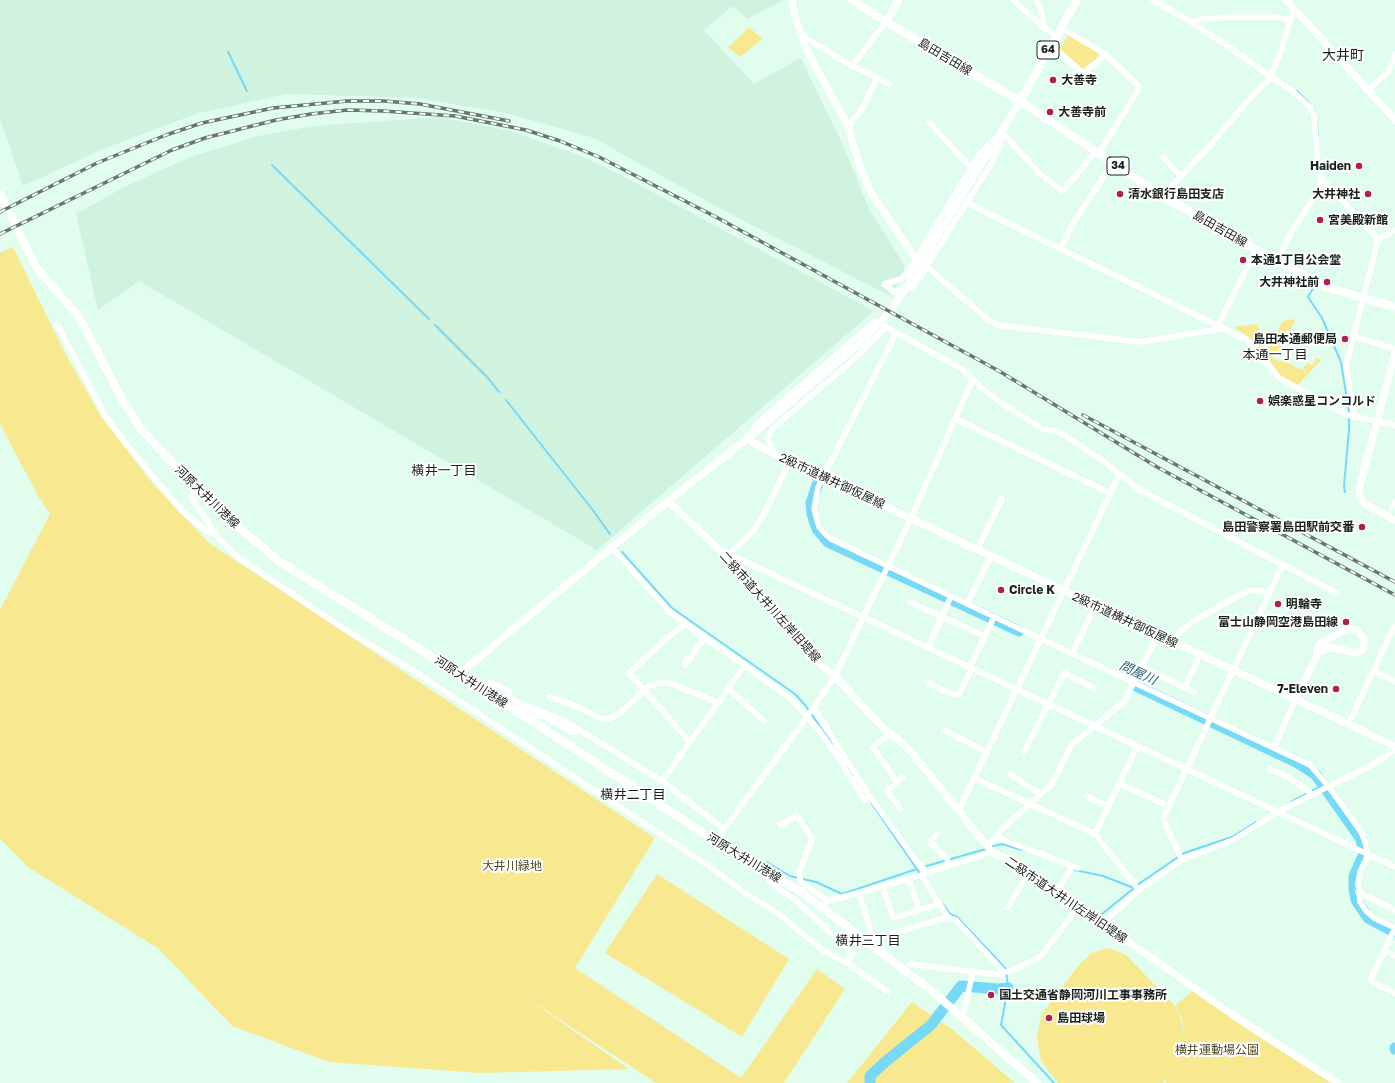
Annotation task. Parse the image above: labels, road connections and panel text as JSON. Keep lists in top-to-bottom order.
{
  "streets": {
    "main road": [
      "64",
      "島田吉田線",
      "34",
      "河原大井川港線"
    ],
    "street": ["2級市道横井御仮屋線", "二級市道大井川左岸旧堤線"]
  },
  "crossings": [
    ["64", "島田吉田線"]
  ],
  "districts": [
    "大井町",
    "本通一丁目",
    "横井一丁目",
    "横井二丁目",
    "横井三丁目"
  ],
  "water": ["問屋川"],
  "parks": ["大井川緑地", "横井運動場公園"],
  "places": [
    "大善寺",
    "大善寺前",
    "Haiden",
    "清水銀行島田支店",
    "大井神社",
    "宮美殿新館",
    "本通1丁目公会堂",
    "大井神社前",
    "島田本通郵便局",
    "娯楽惑星コンコルド",
    "島田警察署島田駅前交番",
    "Circle K",
    "明輪寺",
    "富士山静岡空港島田線",
    "7-Eleven",
    "国土交通省静岡河川工事事務所",
    "島田球場"
  ]
}
